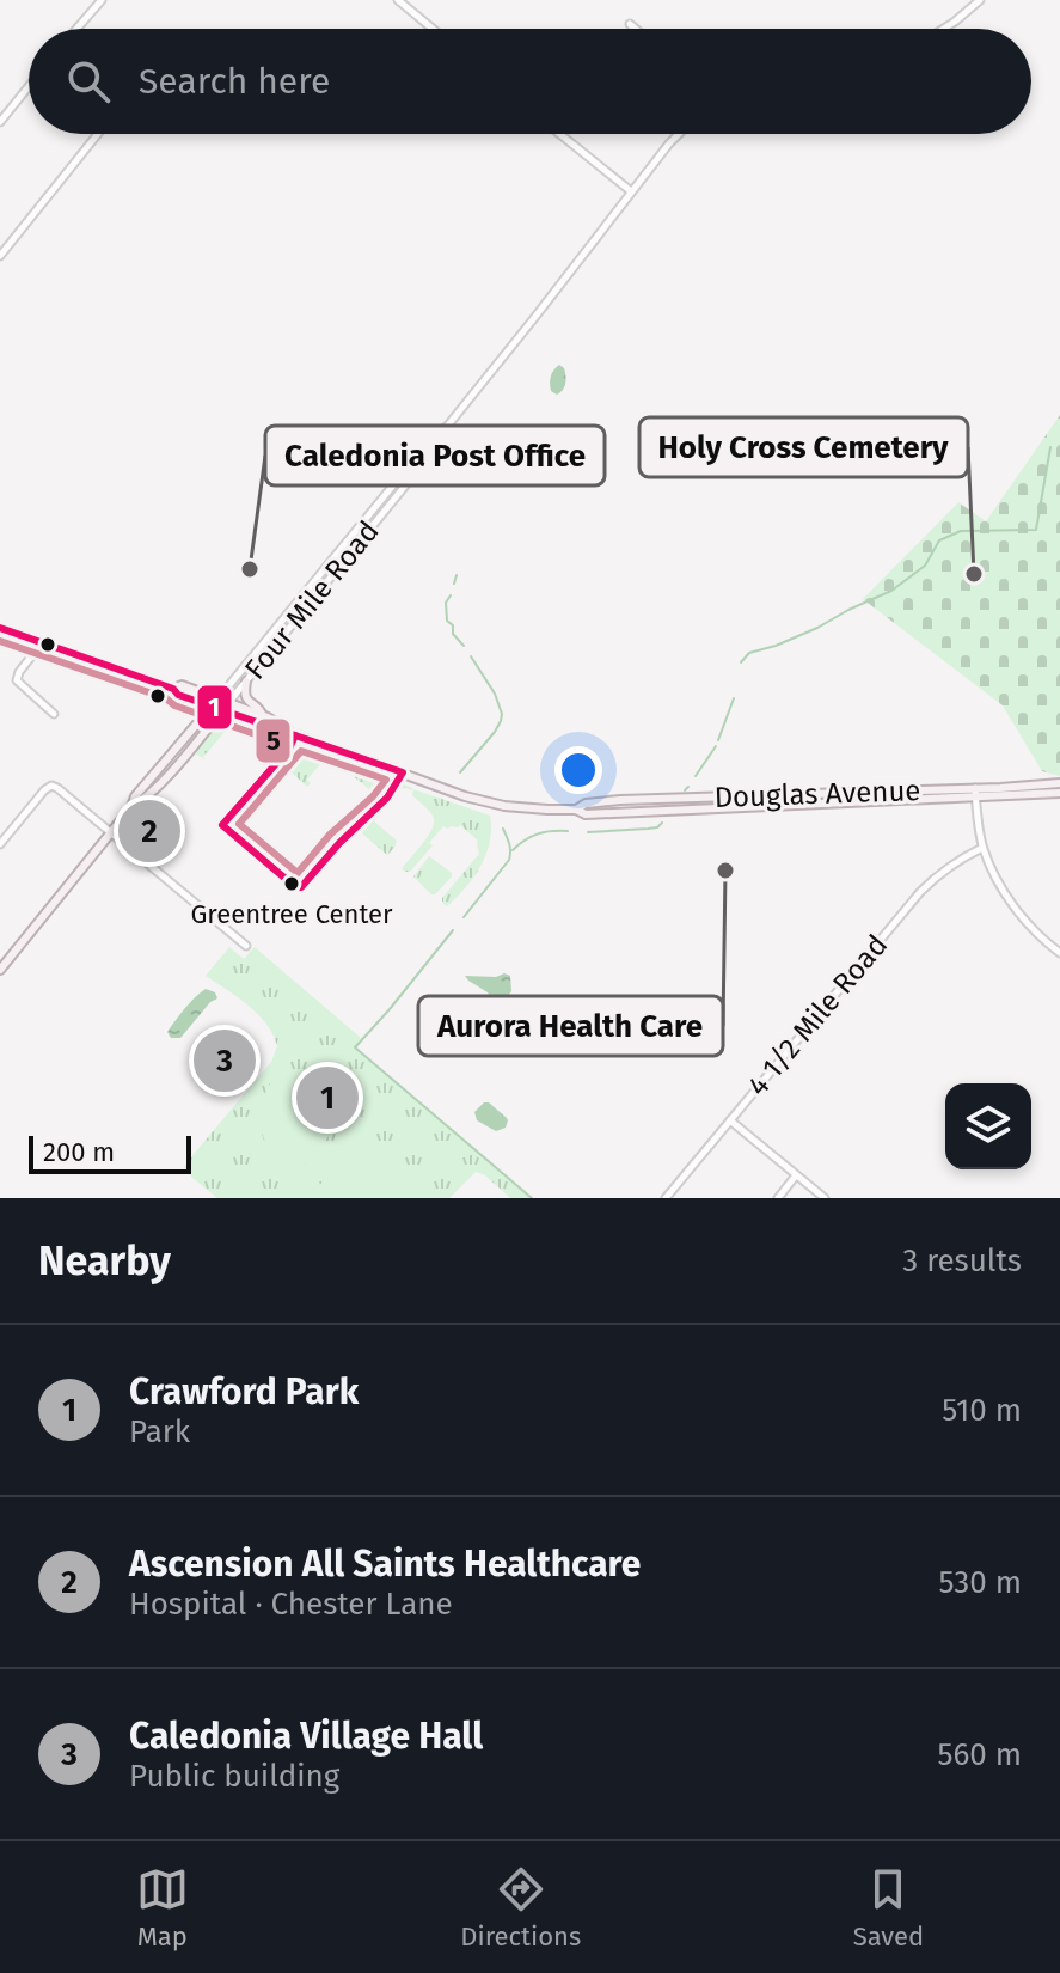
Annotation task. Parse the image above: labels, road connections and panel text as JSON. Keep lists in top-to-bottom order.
{
  "streets": {
    "main road": ["Four Mile Road", "Douglas Avenue"],
    "street": ["4 1/2 Mile Road"]
  },
  "crossings": [
    ["Four Mile Road", "Douglas Avenue"]
  ],
  "places": [
    "Caledonia Post Office",
    "Holy Cross Cemetery",
    "Aurora Health Care",
    "Greentree Center"
  ],
  "lines": ["transit line 1", "transit line 5"],
  "scale_bar": "200 m",
  "page": {
    "search": "Search here",
    "pins": ["2", "3", "1"],
    "scale": "200 m",
    "heading": ["Nearby", "3 results"],
    "list": [
      {
        "mark": "1",
        "name": "Crawford Park",
        "note": "Park",
        "value": "510 m"
      },
      {
        "mark": "2",
        "name": "Ascension All Saints Healthcare",
        "note": "Hospital · Chester Lane",
        "value": "530 m"
      },
      {
        "mark": "3",
        "name": "Caledonia Village Hall",
        "note": "Public building",
        "value": "560 m"
      }
    ],
    "nav": ["Map", "Directions", "Saved"]
  }
}
